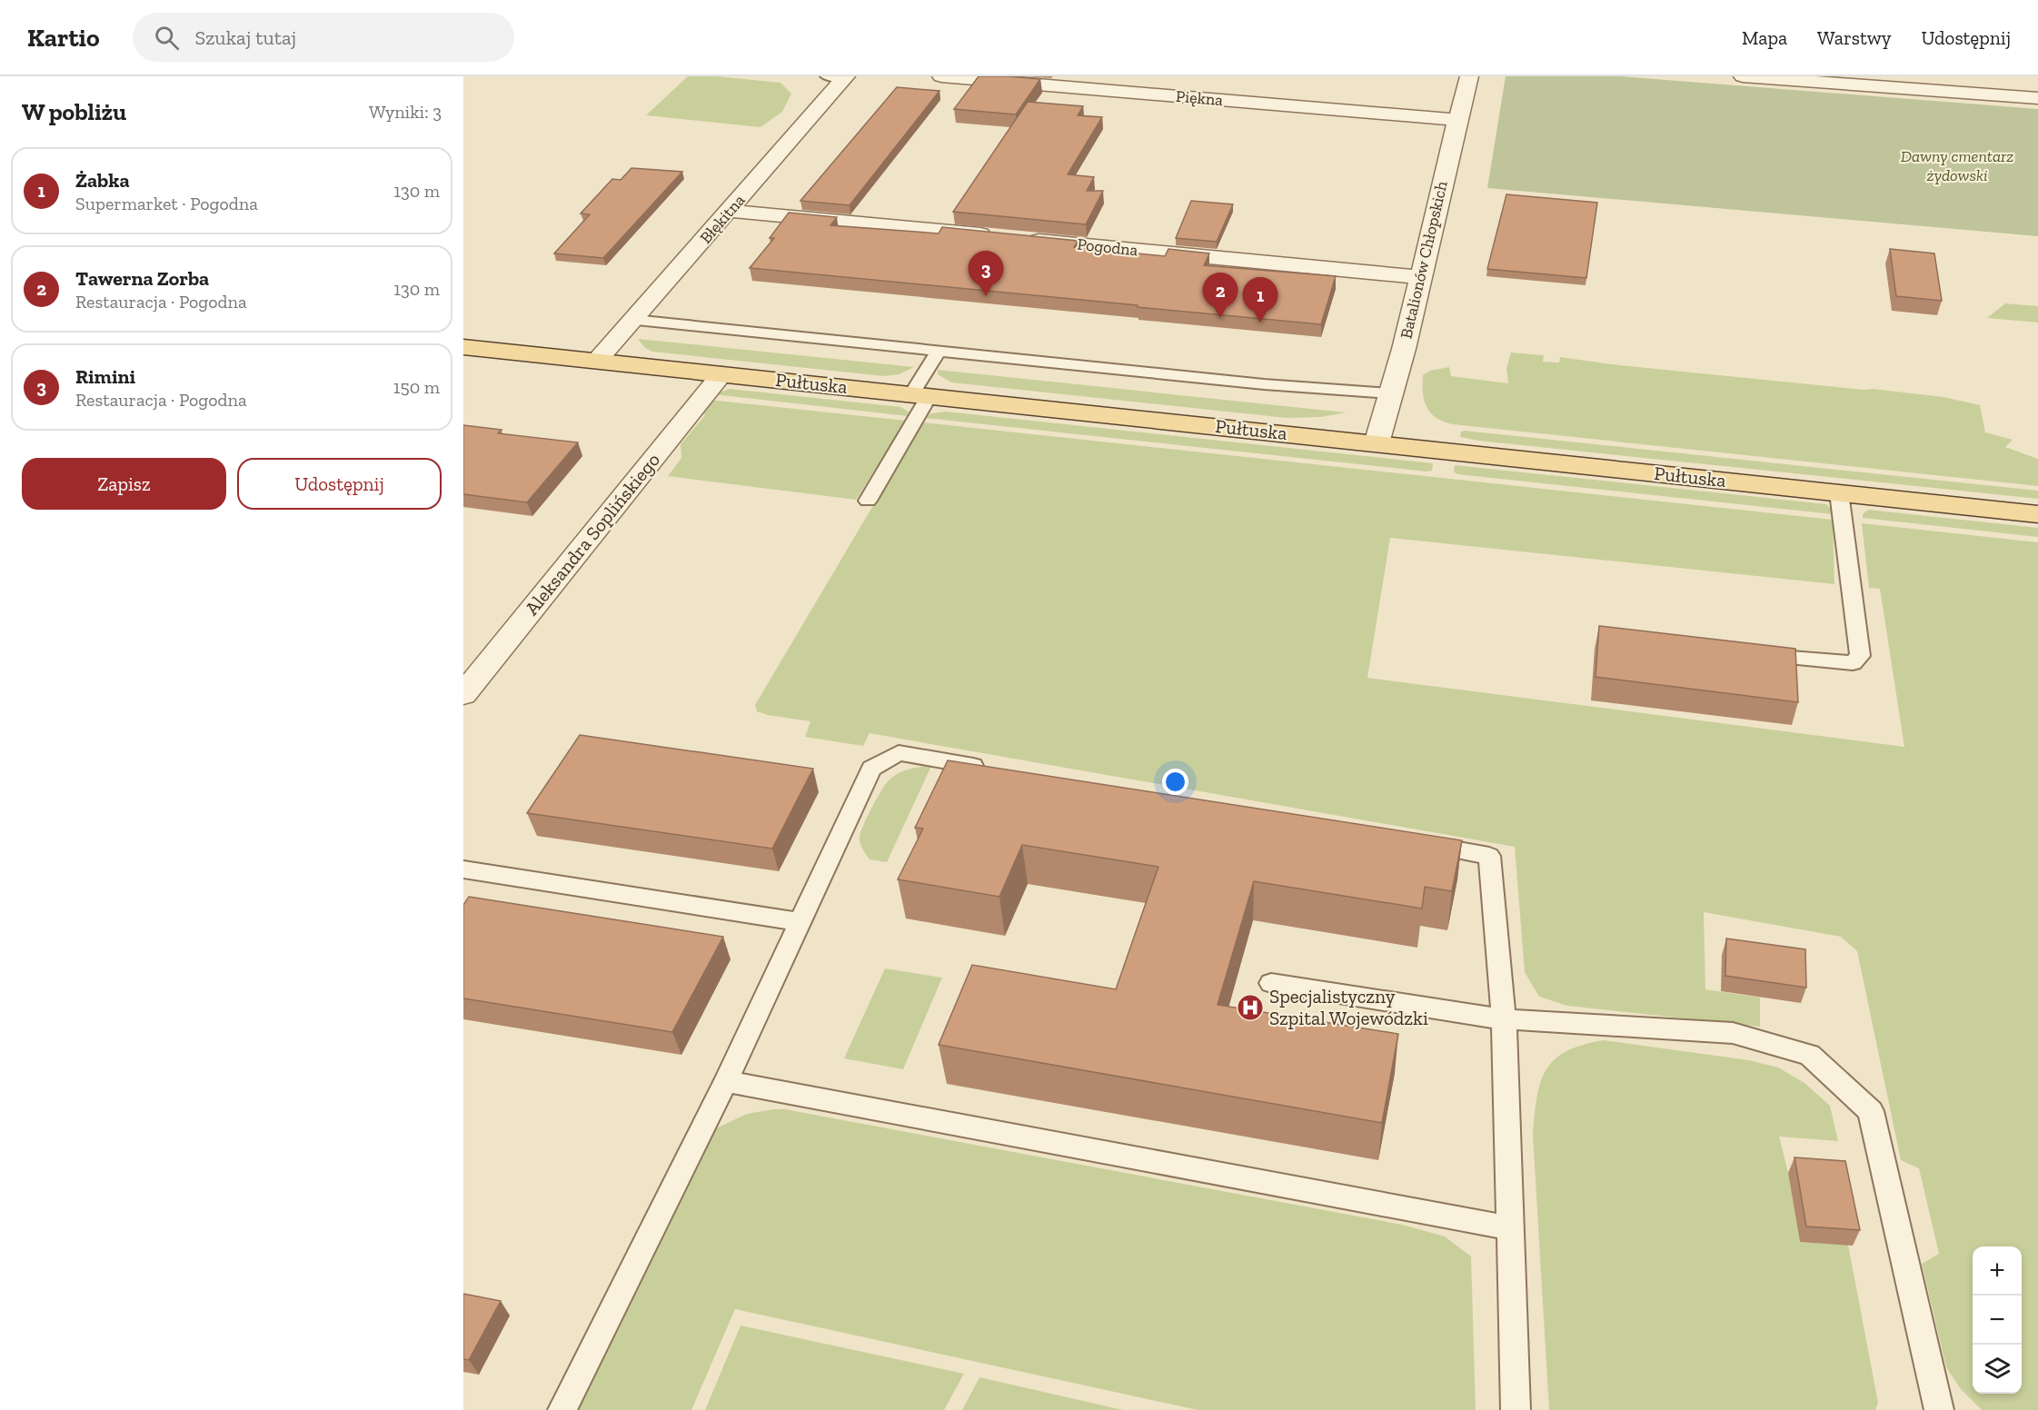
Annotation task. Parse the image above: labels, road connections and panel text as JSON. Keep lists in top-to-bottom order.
{
  "streets": {
    "main road": ["Pułtuska"],
    "street": [
      "Piękna",
      "Błękitna",
      "Pogodna",
      "Batalionów Chłopskich",
      "Aleksandra Soplińskiego"
    ]
  },
  "crossings": [
    ["Piękna", "Batalionów Chłopskich"],
    ["Błękitna", "Pułtuska"],
    ["Pogodna", "Batalionów Chłopskich"],
    ["Batalionów Chłopskich", "Pułtuska"],
    ["Pułtuska", "Aleksandra Soplińskiego"]
  ],
  "parks": ["Dawny cmentarz żydowski"],
  "places": {
    "hospital": ["Specjalistyczny Szpital Wojewódzki"]
  },
  "page": {
    "header": "Kartio",
    "search": "Szukaj tutaj",
    "nav": ["Mapa", "Warstwy", "Udostępnij"],
    "heading": ["W pobliżu", "Wyniki: 3"],
    "list": [
      {
        "mark": "1",
        "name": "Żabka",
        "note": "Supermarket · Pogodna",
        "value": "130 m"
      },
      {
        "mark": "2",
        "name": "Tawerna Zorba",
        "note": "Restauracja · Pogodna",
        "value": "130 m"
      },
      {
        "mark": "3",
        "name": "Rimini",
        "note": "Restauracja · Pogodna",
        "value": "150 m"
      }
    ],
    "pins": ["3", "2", "1"],
    "buttons": ["Zapisz", "Udostępnij"],
    "map_buttons": ["+", "−"]
  }
}
